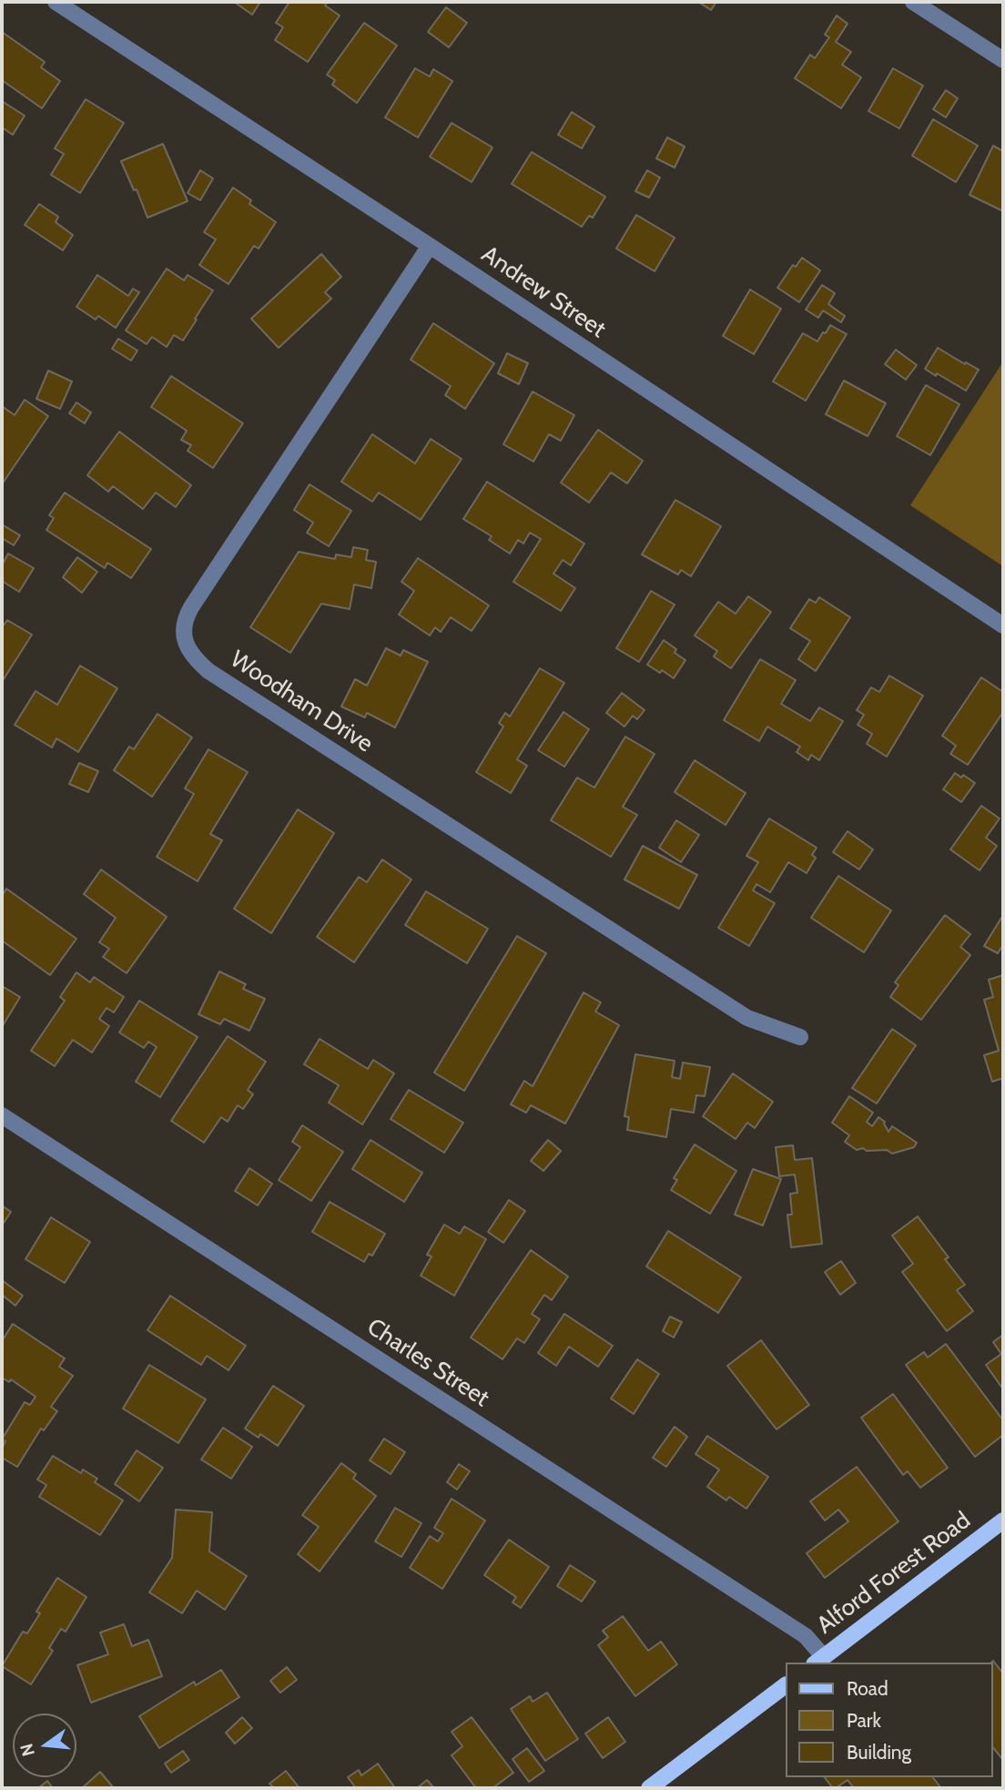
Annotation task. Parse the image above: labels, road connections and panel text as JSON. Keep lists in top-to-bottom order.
{
  "streets": {
    "main road": ["Alford Forest Road"],
    "street": ["Andrew Street", "Woodham Drive", "Charles Street"]
  },
  "crossings": [
    ["Andrew Street", "Woodham Drive"],
    ["Charles Street", "Alford Forest Road"]
  ],
  "legend": ["Road", "Park", "Building"],
  "north": "left"
}
